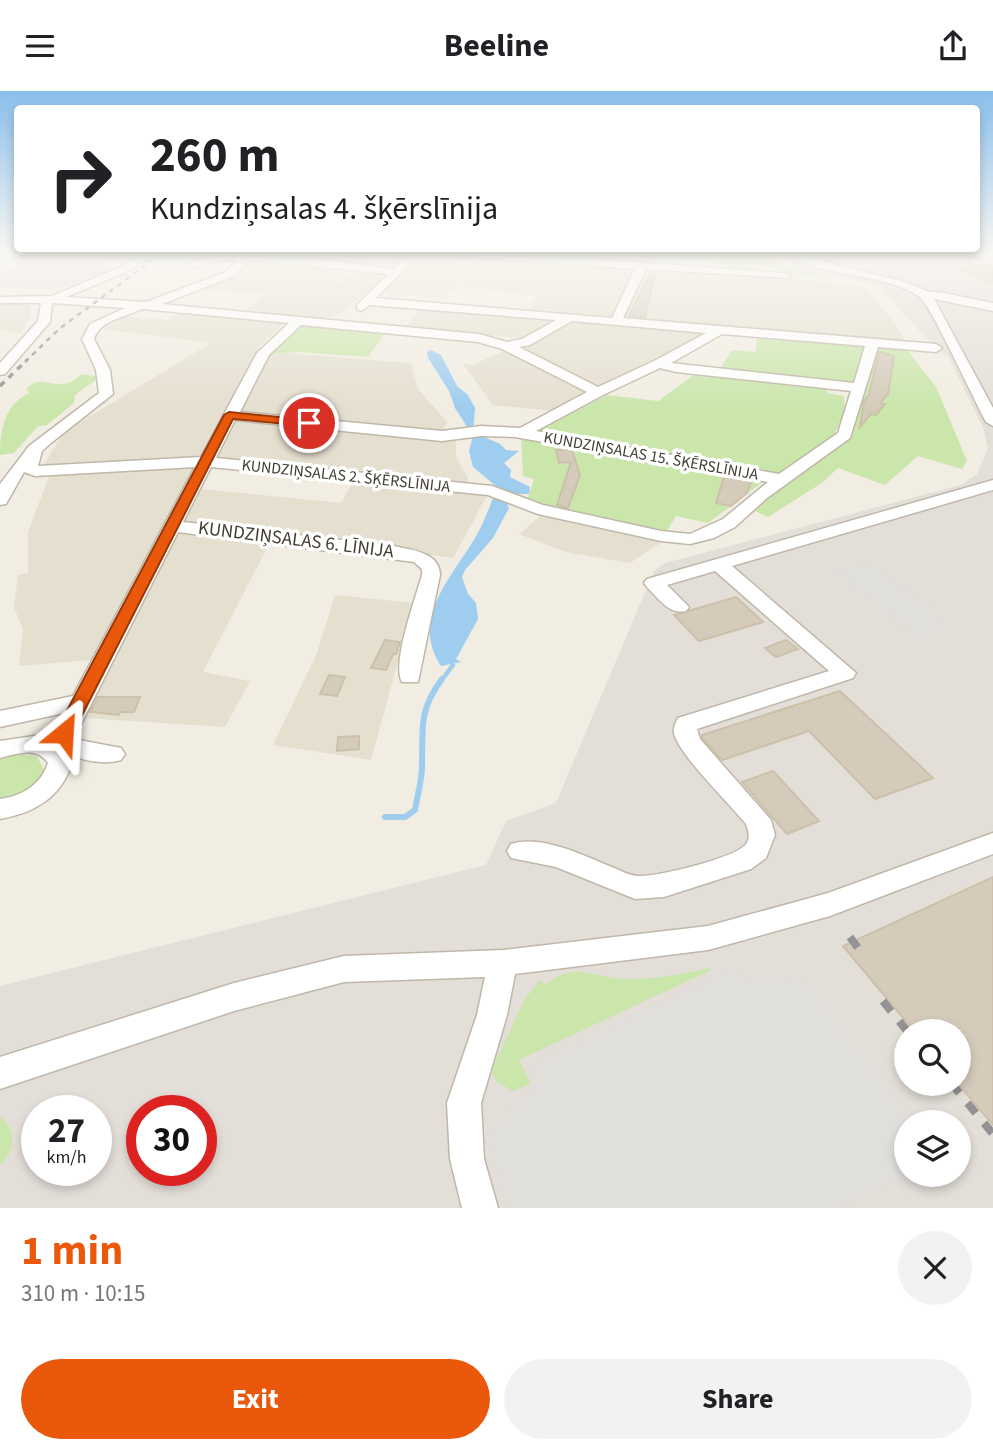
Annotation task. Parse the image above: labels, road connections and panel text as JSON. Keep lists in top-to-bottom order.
{
  "streets": {
    "street": ["KUNDZIŅSALAS 15. ŠĶĒRSLĪNIJA", "KUNDZIŅSALAS 2. ŠĶĒRSLĪNIJA", "KUNDZIŅSALAS 6. LĪNIJA"]
  },
  "crossings": [
    ["KUNDZIŅSALAS 15. ŠĶĒRSLĪNIJA", "KUNDZIŅSALAS 2. ŠĶĒRSLĪNIJA"]
  ],
  "page": {
    "header": "Beeline",
    "turn": ["260 m", "Kundziņsalas 4. šķērslīnija"],
    "speed": "27 km/h",
    "limit": "30",
    "heading": ["1 min", "310 m · 10:15"],
    "buttons": ["Exit", "Share"]
  }
}
